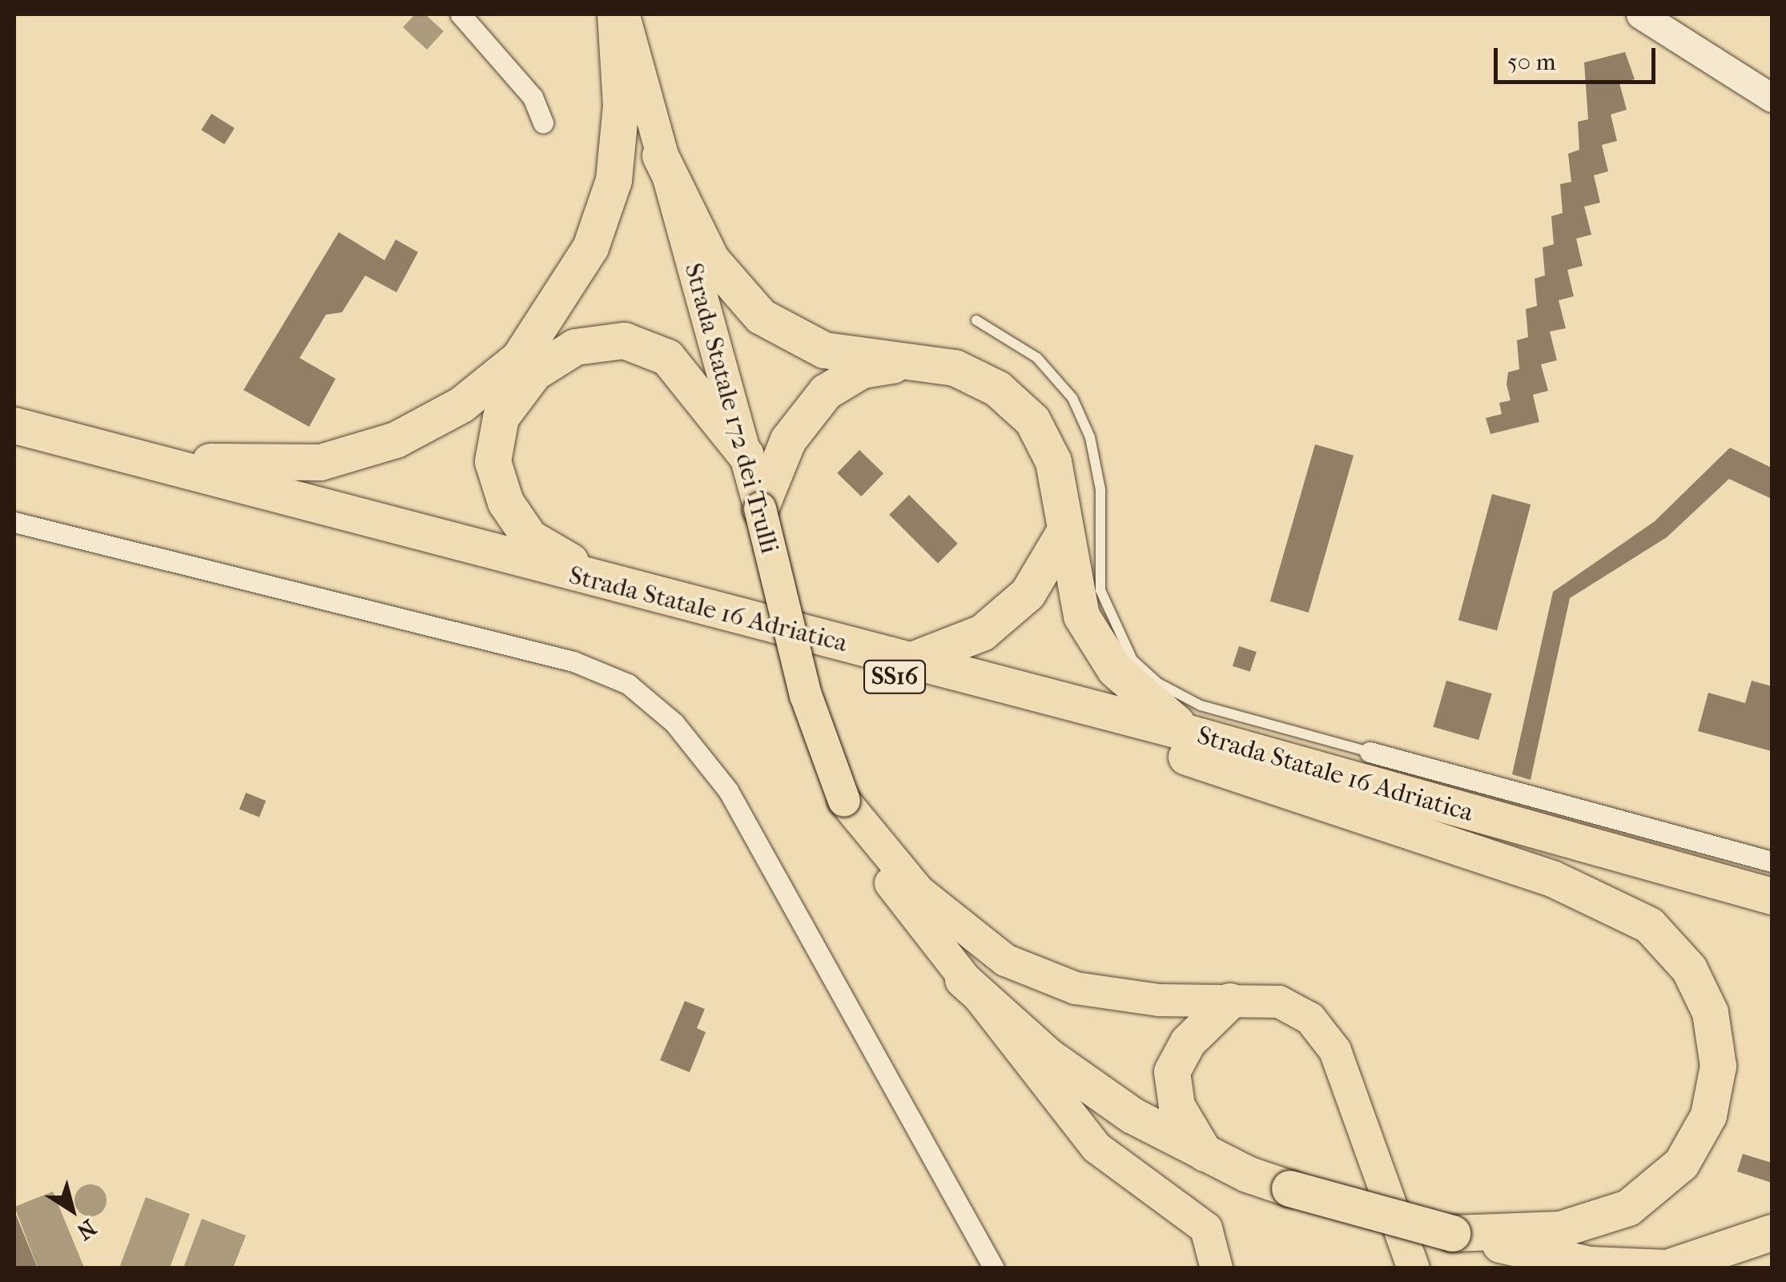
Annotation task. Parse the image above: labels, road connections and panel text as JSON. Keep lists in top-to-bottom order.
{
  "streets": {
    "highway": ["Strada Statale 16 Adriatica", "SS16"],
    "main road": ["Strada Statale 172 dei Trulli"]
  },
  "scale_bar": "50 m",
  "north": "bottom right"
}
